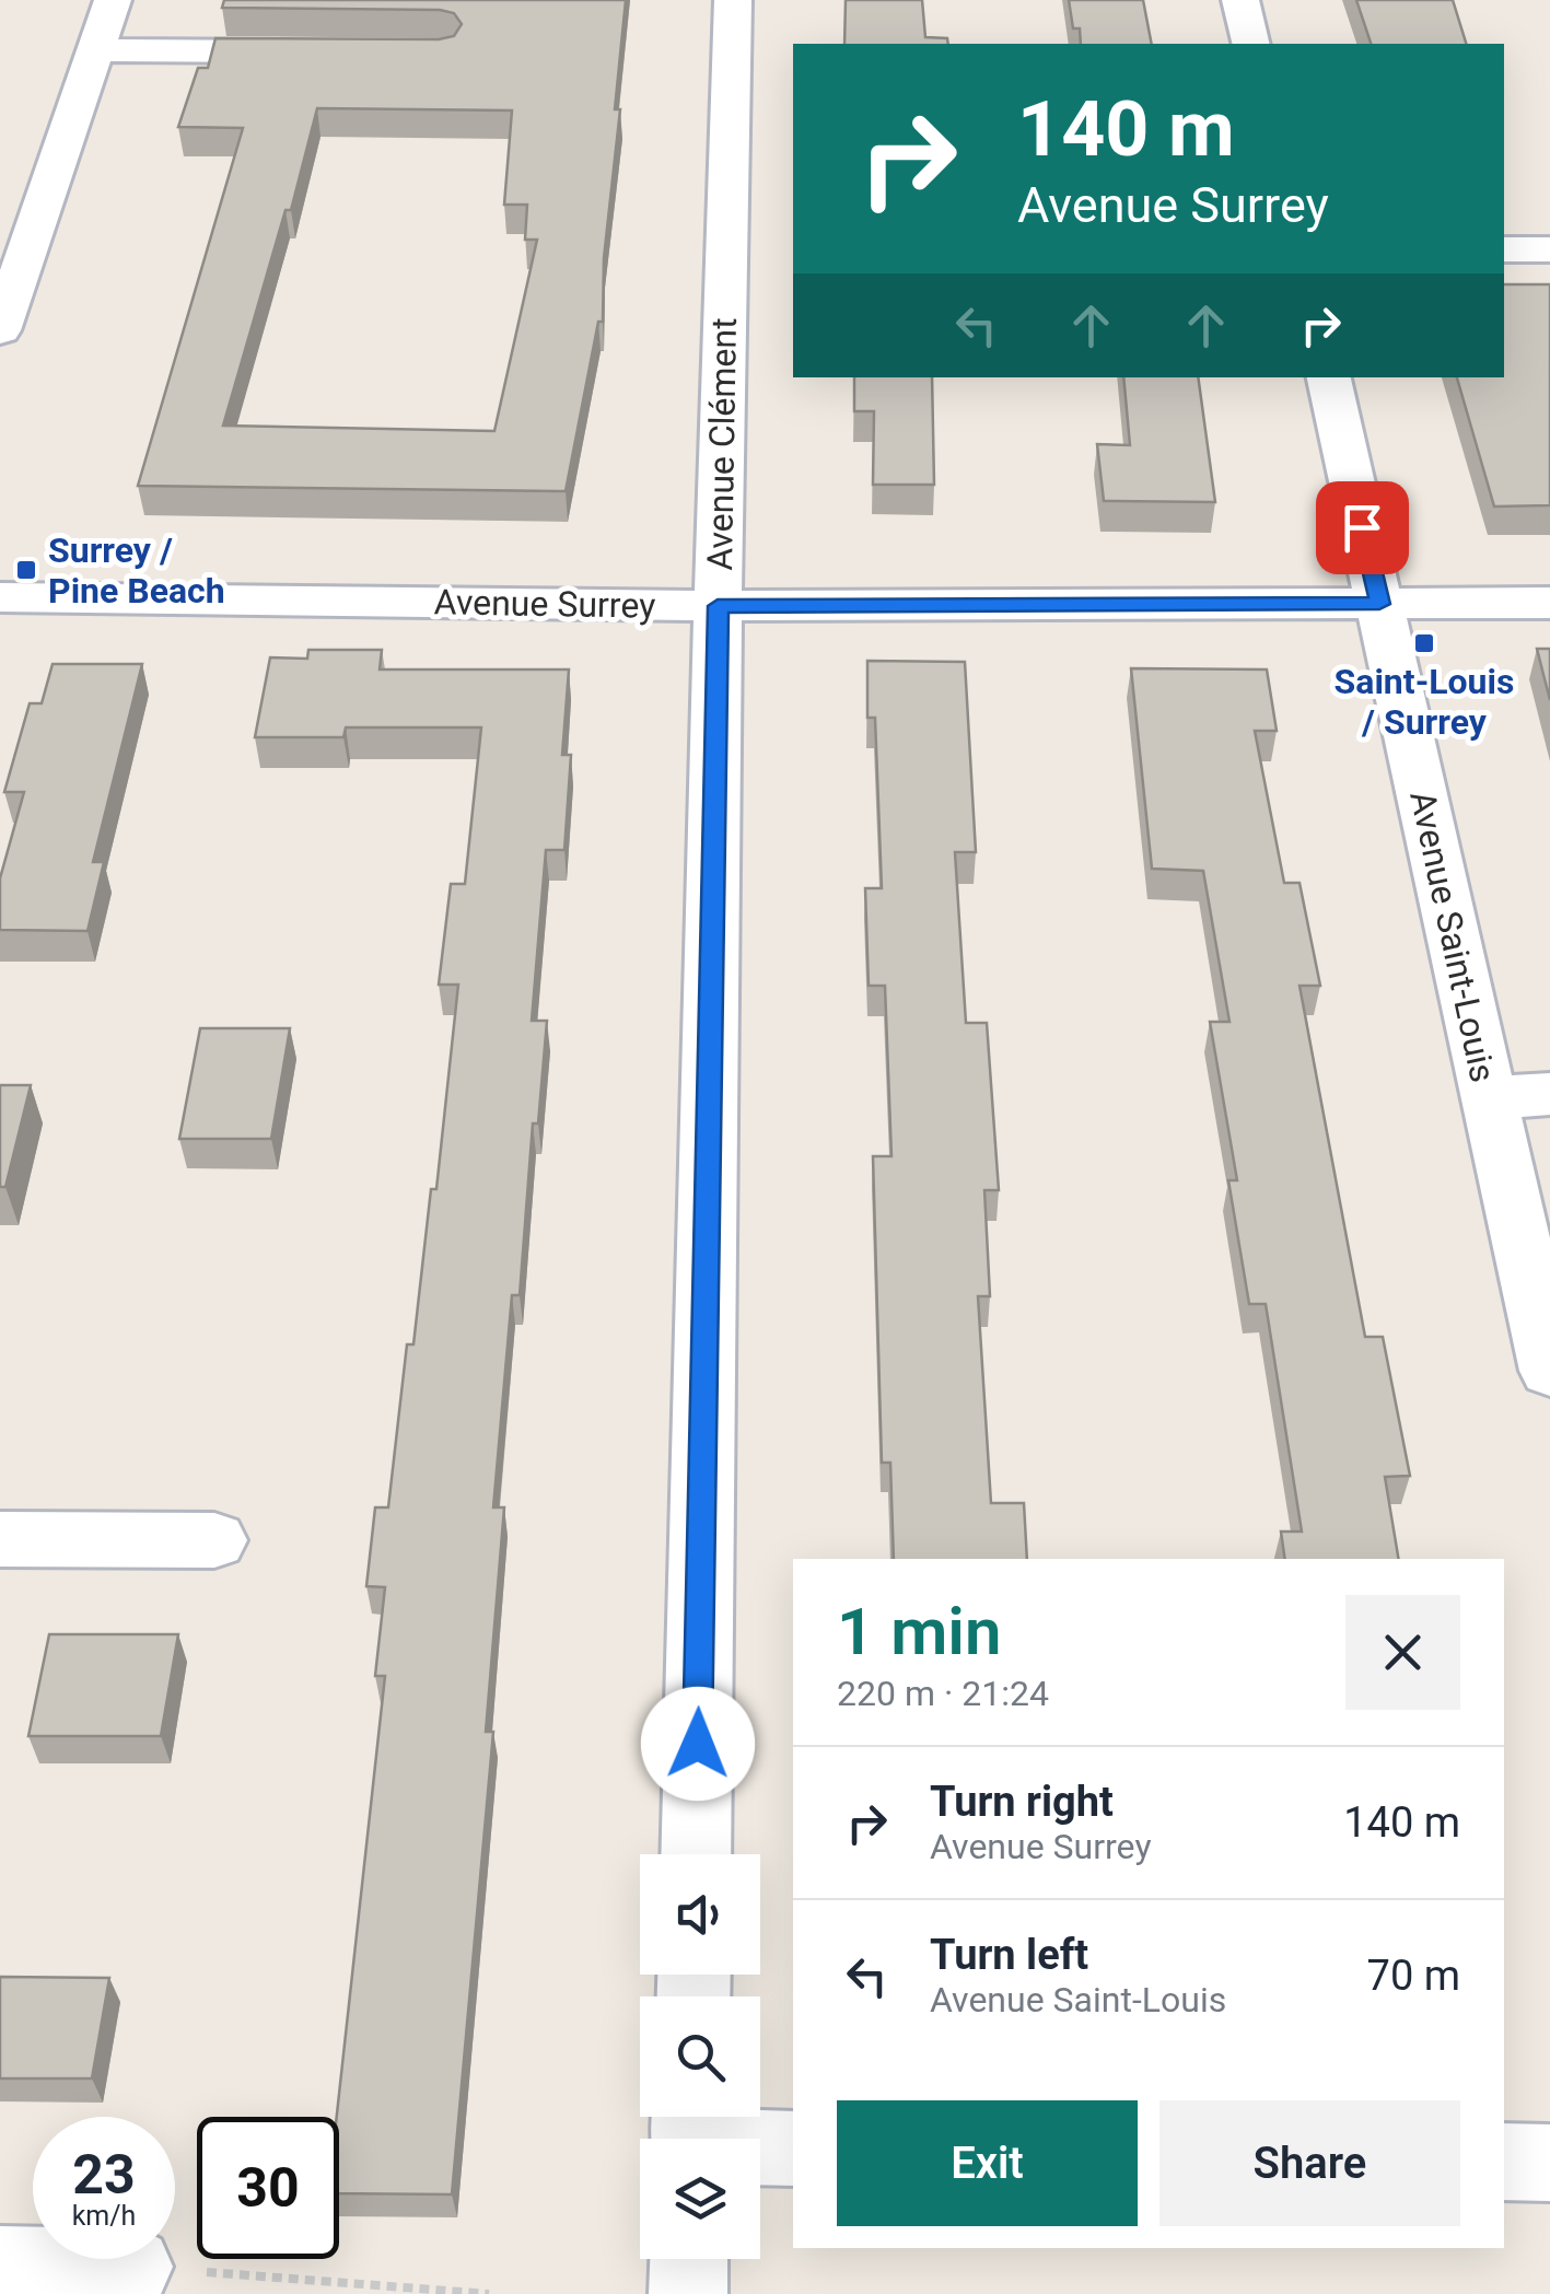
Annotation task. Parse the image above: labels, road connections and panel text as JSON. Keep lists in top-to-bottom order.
{
  "streets": {
    "street": ["Avenue Clément", "Avenue Surrey", "Avenue Saint-Louis"]
  },
  "crossings": [
    ["Avenue Clément", "Avenue Surrey"],
    ["Avenue Surrey", "Avenue Saint-Louis"]
  ],
  "places": {
    "transit": ["Surrey / Pine Beach", "Saint-Louis / Surrey"]
  },
  "page": {
    "turn": ["140 m", "Avenue Surrey"],
    "heading": ["1 min", "220 m · 21:24"],
    "list": [
      {
        "name": "Turn right",
        "note": "Avenue Surrey",
        "value": "140 m"
      },
      {
        "name": "Turn left",
        "note": "Avenue Saint-Louis",
        "value": "70 m"
      }
    ],
    "buttons": ["Exit", "Share"],
    "speed": "23 km/h",
    "limit": "30"
  }
}
